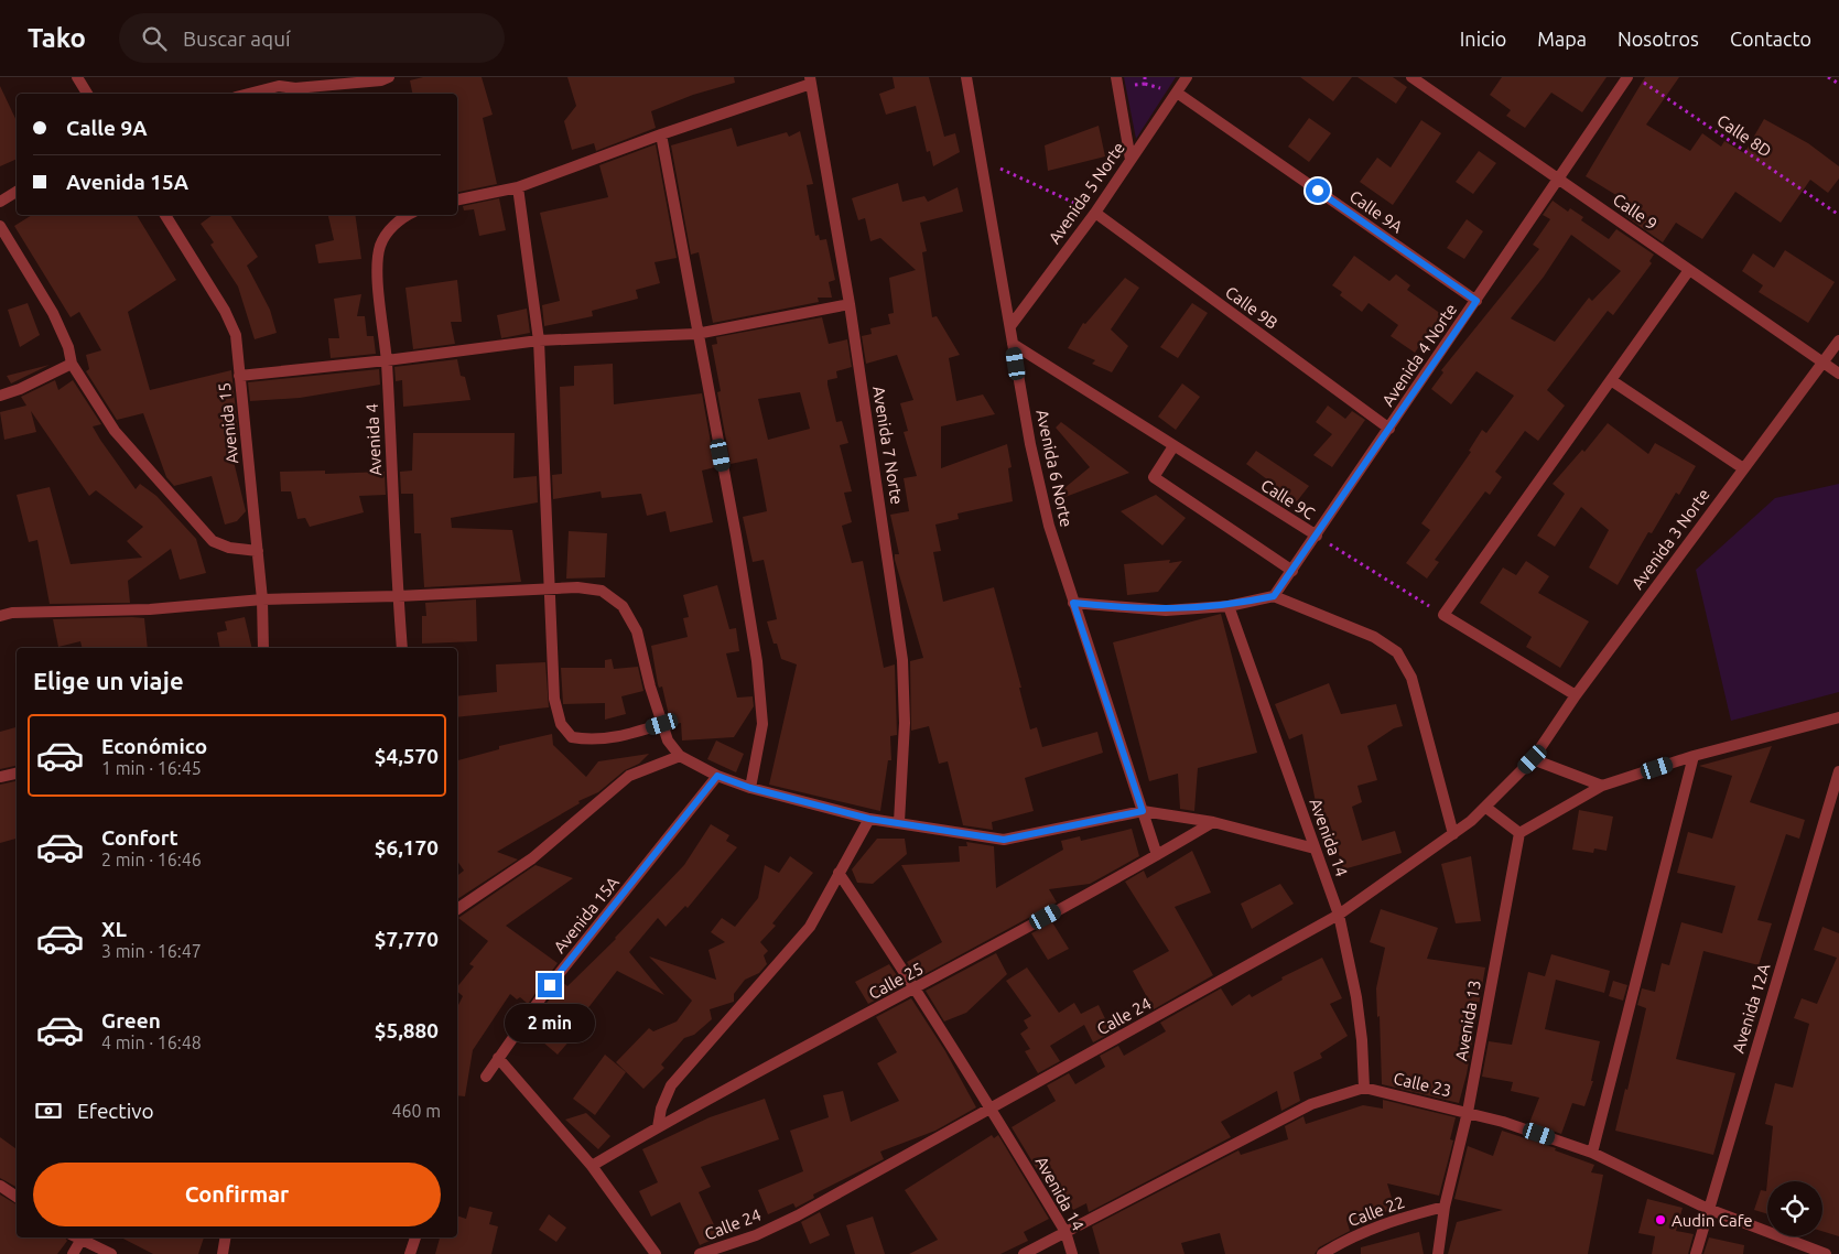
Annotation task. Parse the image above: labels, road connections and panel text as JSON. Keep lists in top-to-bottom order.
{
  "streets": {
    "street": [
      "Avenida 5 Norte",
      "Calle 9A",
      "Calle 9",
      "Calle 9B",
      "Avenida 4 Norte",
      "Avenida 15",
      "Avenida 4",
      "Avenida 7 Norte",
      "Avenida 6 Norte",
      "Calle 9C",
      "Avenida 3 Norte",
      "Avenida 14",
      "Avenida 15A",
      "Calle 25",
      "Avenida 12A",
      "Calle 24",
      "Avenida 13",
      "Calle 23",
      "Calle 22"
    ],
    "path": ["Calle 8D"]
  },
  "crossings": [
    ["Avenida 5 Norte", "Calle 9A"],
    ["Avenida 5 Norte", "Calle 9B"],
    ["Avenida 5 Norte", "Avenida 6 Norte"],
    ["Calle 9A", "Avenida 4 Norte"],
    ["Calle 9", "Avenida 4 Norte"],
    ["Calle 9", "Avenida 3 Norte"],
    ["Calle 9B", "Avenida 4 Norte"],
    ["Avenida 4 Norte", "Calle 9C"],
    ["Avenida 6 Norte", "Calle 9C"],
    ["Avenida 6 Norte", "Calle 25"],
    ["Avenida 3 Norte", "Calle 24"],
    ["Avenida 14", "Calle 25"],
    ["Avenida 14", "Calle 24"],
    ["Avenida 14", "Calle 23"],
    ["Avenida 12A", "Calle 23"],
    ["Avenida 13", "Calle 23"],
    ["Avenida 13", "Calle 22"]
  ],
  "places": ["Audin Cafe"],
  "page": {
    "header": "Tako",
    "search": "Buscar aquí",
    "nav": [
      "Inicio",
      "Mapa",
      "Nosotros",
      "Contacto"
    ],
    "banner": ["Calle 9A", "Avenida 15A"],
    "heading": "Elige un viaje",
    "list": [
      {
        "name": "Económico",
        "note": "1 min · 16:45",
        "value": "$4,570"
      },
      {
        "name": "Confort",
        "note": "2 min · 16:46",
        "value": "$6,170"
      },
      {
        "name": "XL",
        "note": "3 min · 16:47",
        "value": "$7,770"
      },
      {
        "name": "Green",
        "note": "4 min · 16:48",
        "value": "$5,880"
      }
    ],
    "bubble": "2 min",
    "pay": ["Efectivo", "460 m"],
    "buttons": "Confirmar"
  }
}
